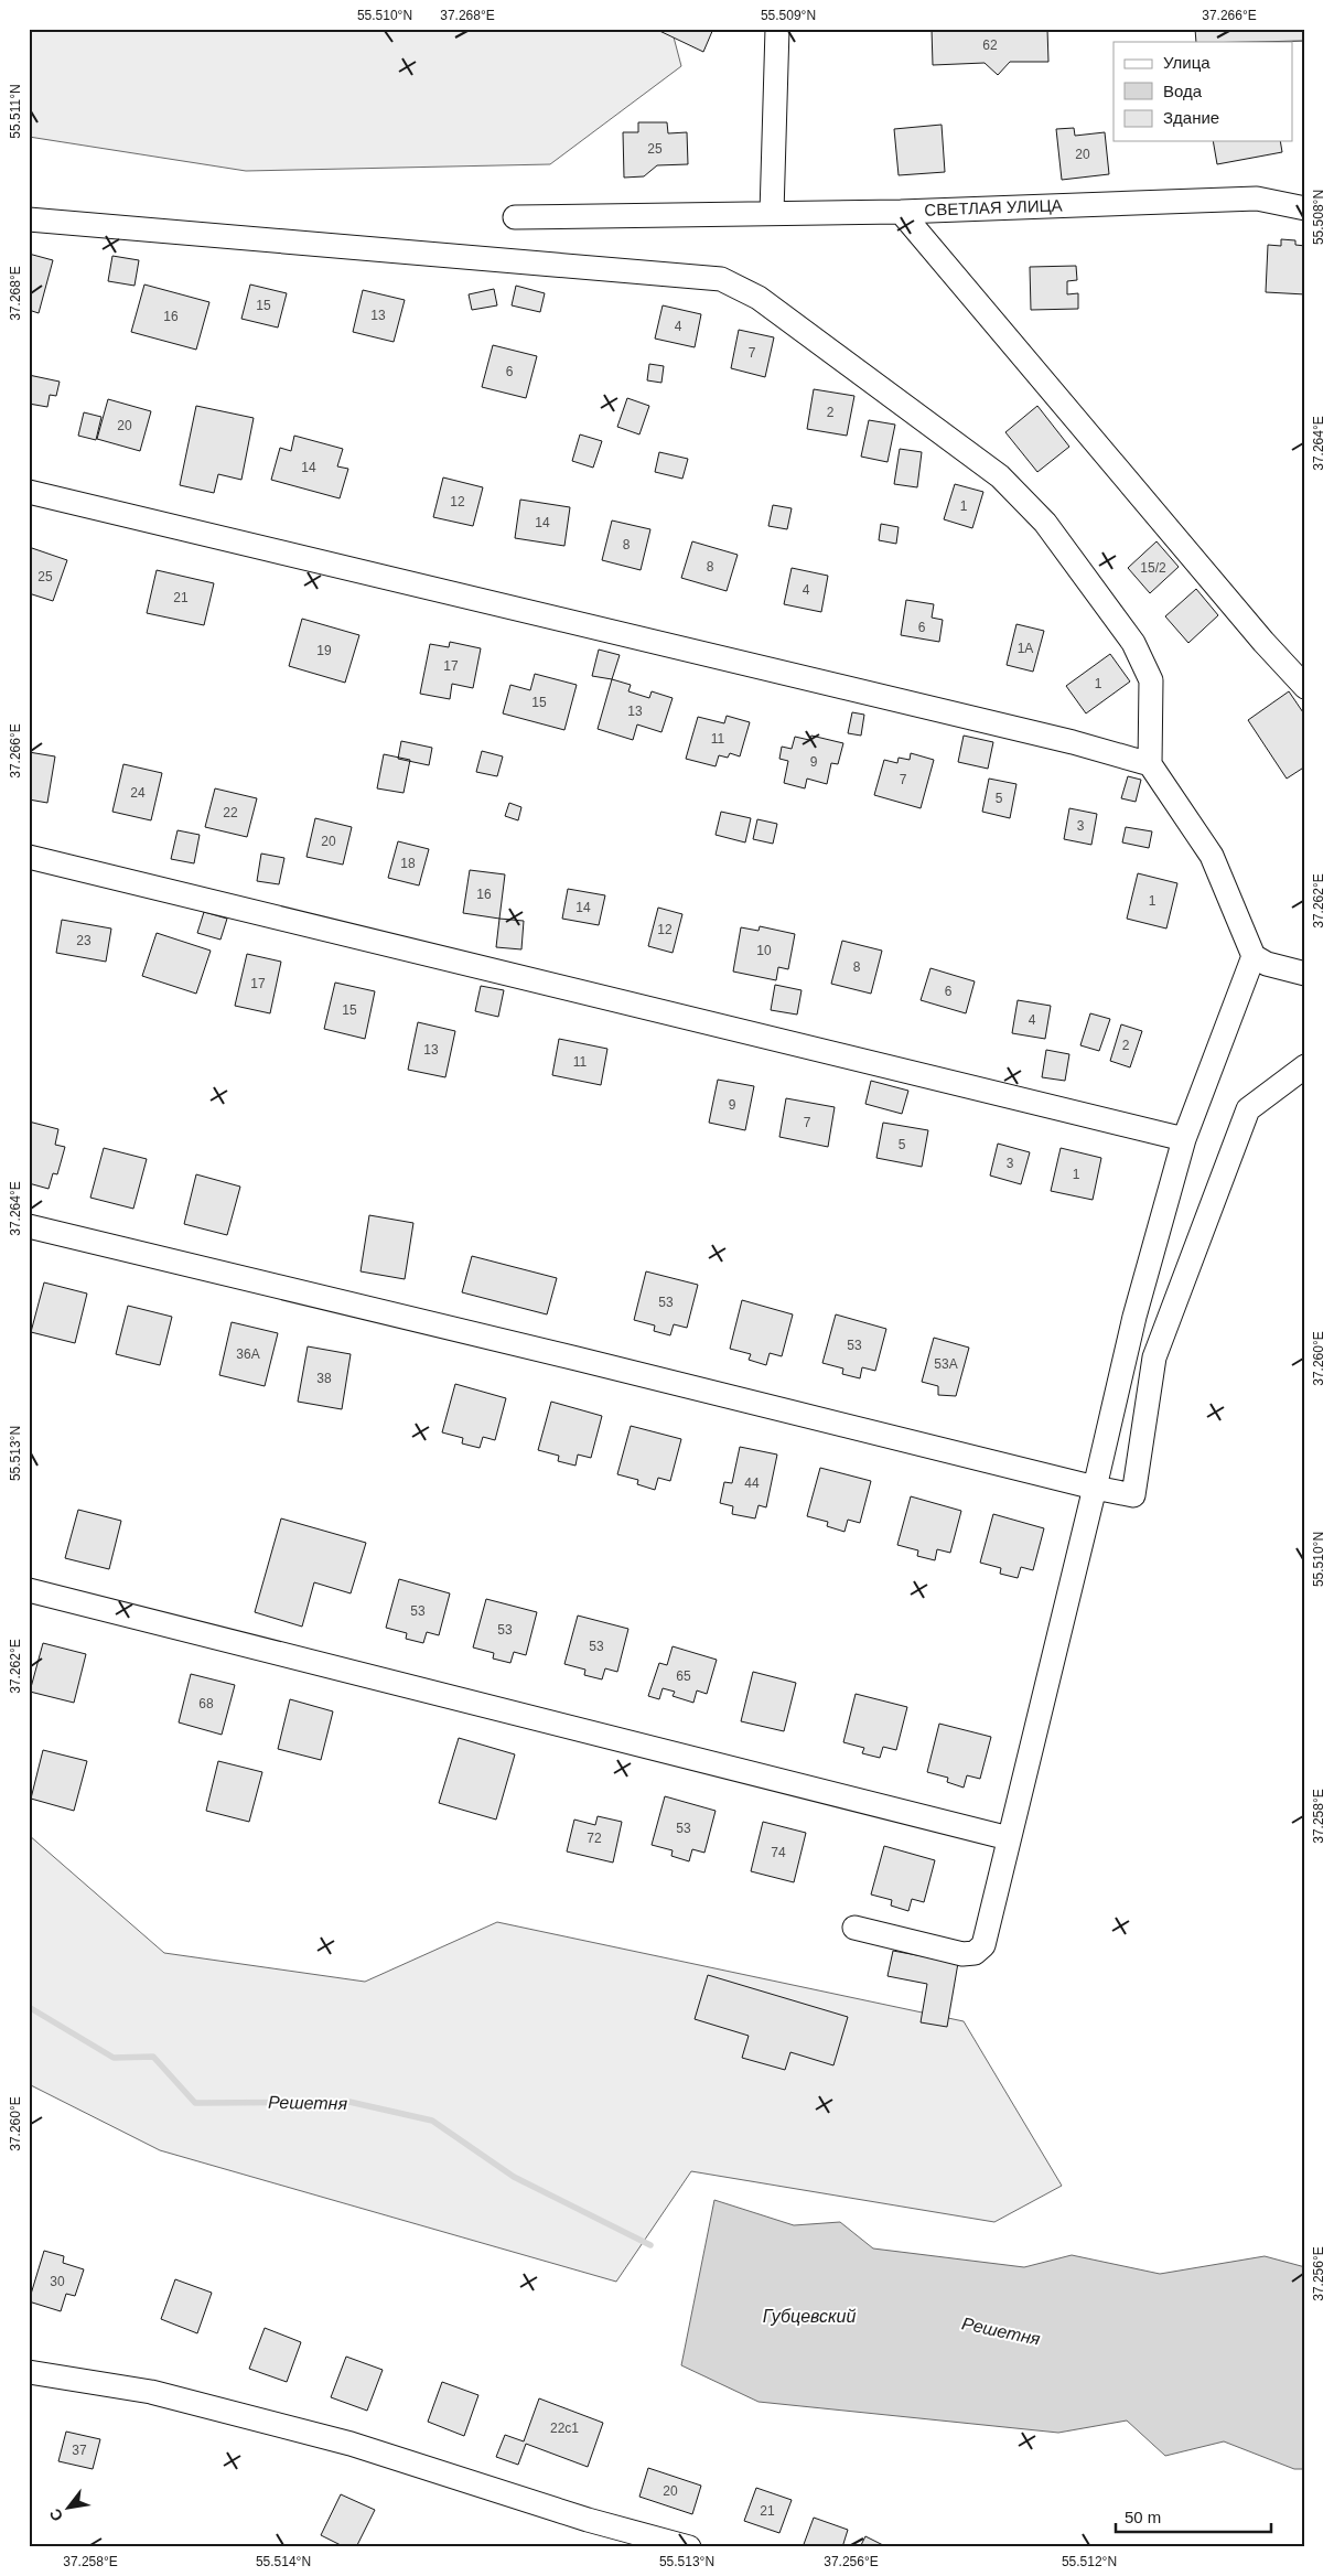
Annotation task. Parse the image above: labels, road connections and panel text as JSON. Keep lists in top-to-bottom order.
{
  "streets": {
    "street": ["СВЕТЛАЯ УЛИЦА"]
  },
  "water": ["Решетня", "Губцевский"],
  "house_numbers": [
    "62",
    "25",
    "20",
    "15",
    "13",
    "16",
    "4",
    "7",
    "6",
    "2",
    "20",
    "14",
    "12",
    "1",
    "14",
    "8",
    "8",
    "15/2",
    "25",
    "4",
    "21",
    "6",
    "1А",
    "19",
    "17",
    "1",
    "15",
    "13",
    "11",
    "9",
    "7",
    "24",
    "5",
    "22",
    "3",
    "20",
    "18",
    "16",
    "1",
    "14",
    "12",
    "23",
    "10",
    "8",
    "17",
    "6",
    "15",
    "4",
    "2",
    "13",
    "11",
    "9",
    "7",
    "5",
    "3",
    "1",
    "53",
    "53",
    "36А",
    "53А",
    "38",
    "44",
    "53",
    "53",
    "53",
    "65",
    "68",
    "53",
    "72",
    "74",
    "30",
    "22с1",
    "37",
    "20",
    "21"
  ],
  "legend": ["Улица", "Вода", "Здание"],
  "scale_bar": "50 m",
  "north": "bottom left",
  "coordinates": [
    "55.510°N",
    "37.268°E",
    "55.509°N",
    "37.266°E",
    "55.511°N",
    "55.508°N",
    "37.264°E",
    "37.262°E",
    "37.260°E",
    "55.513°N",
    "37.258°E",
    "37.256°E",
    "55.514°N",
    "55.512°N"
  ]
}
